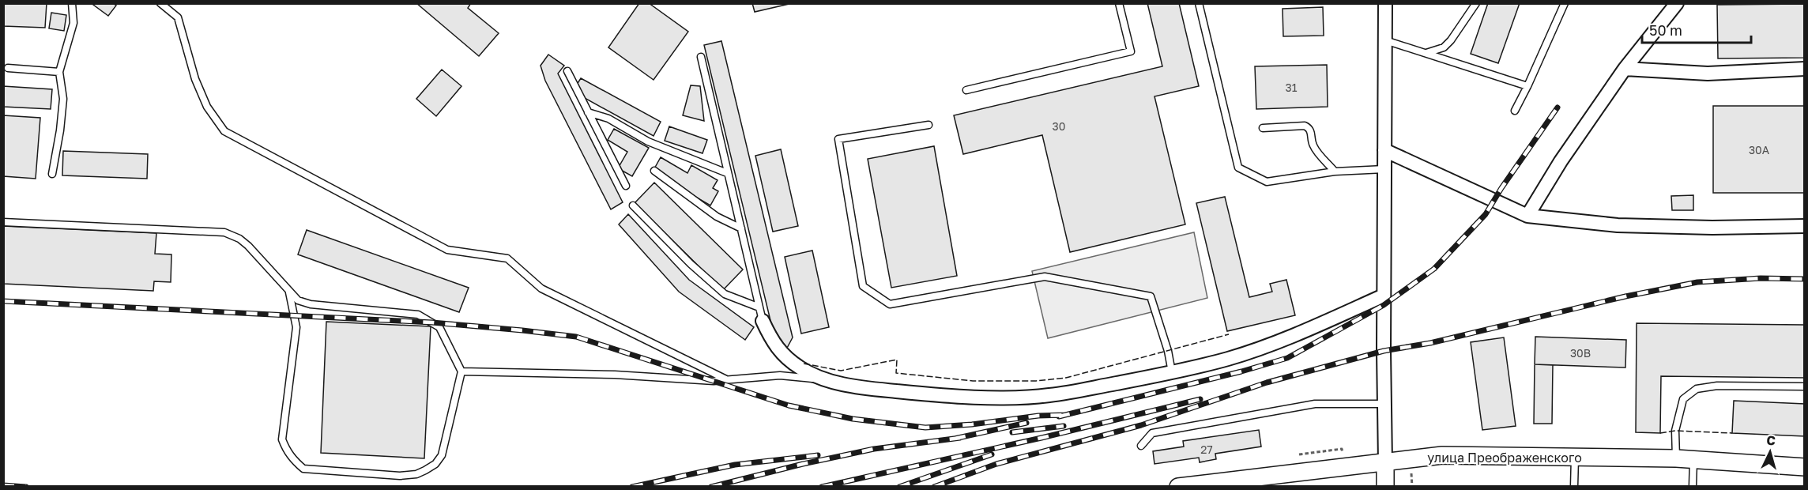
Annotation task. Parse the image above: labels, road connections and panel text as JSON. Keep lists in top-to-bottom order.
{
  "streets": {
    "street": ["улица Преображенского"]
  },
  "house_numbers": [
    "31",
    "30",
    "30А",
    "30В",
    "27"
  ],
  "scale_bar": "50 m",
  "north": "top"
}
